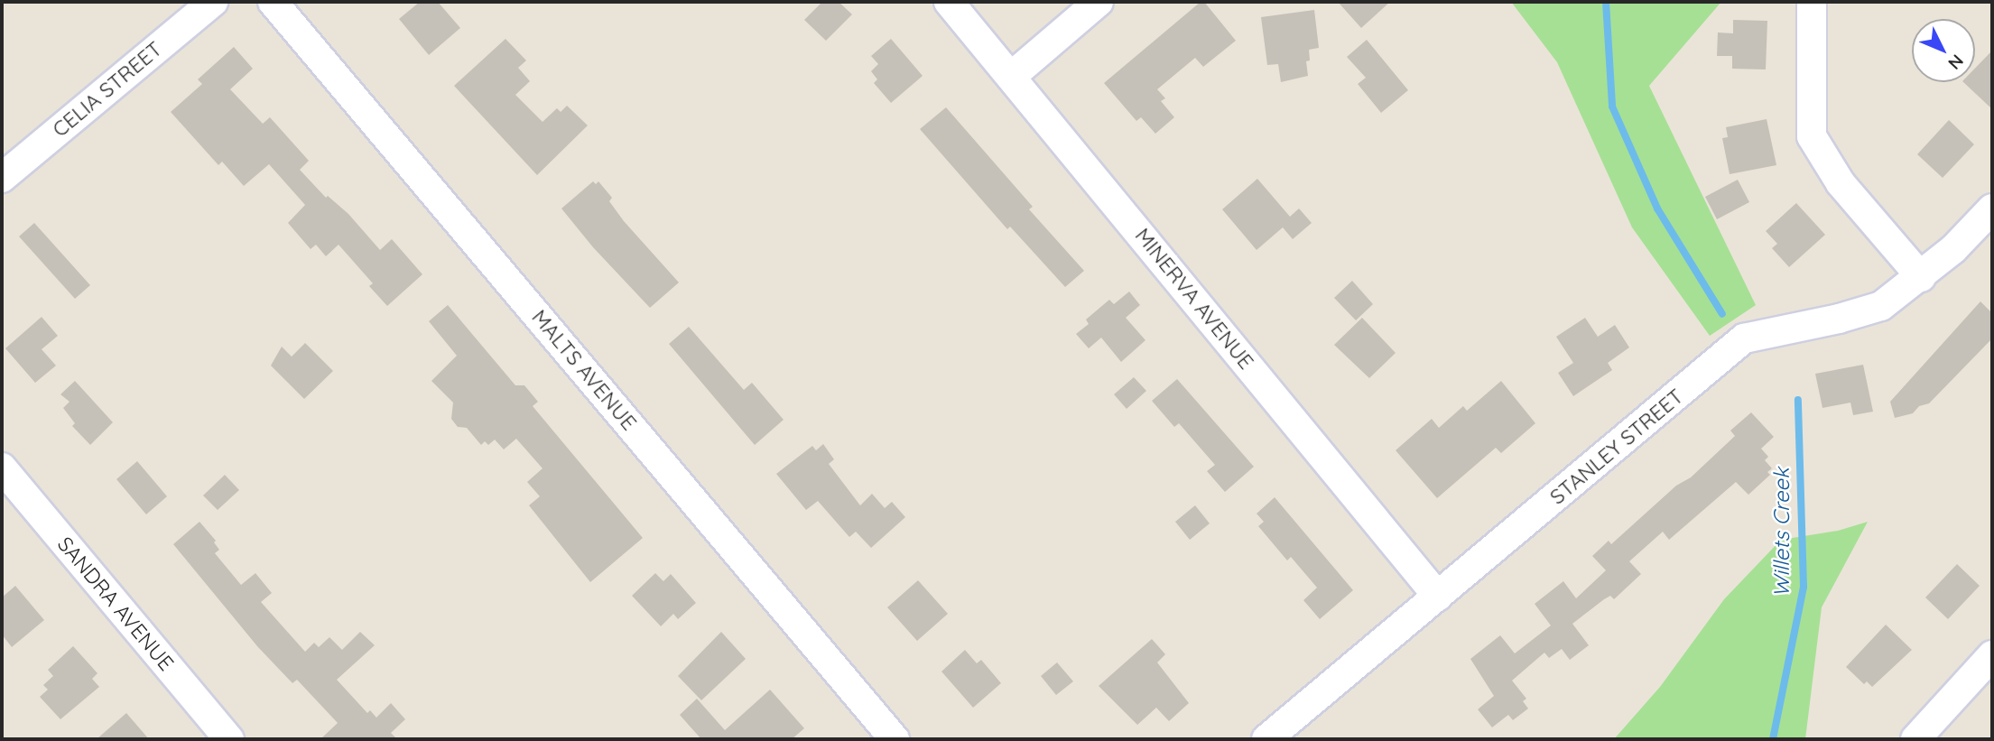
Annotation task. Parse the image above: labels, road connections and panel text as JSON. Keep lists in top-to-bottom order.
{
  "streets": {
    "street": [
      "CELIA STREET",
      "MINERVA AVENUE",
      "MALTS AVENUE",
      "STANLEY STREET",
      "SANDRA AVENUE"
    ]
  },
  "crossings": [
    ["MINERVA AVENUE", "STANLEY STREET"]
  ],
  "water": ["Willets Creek"],
  "north": "bottom right"
}
